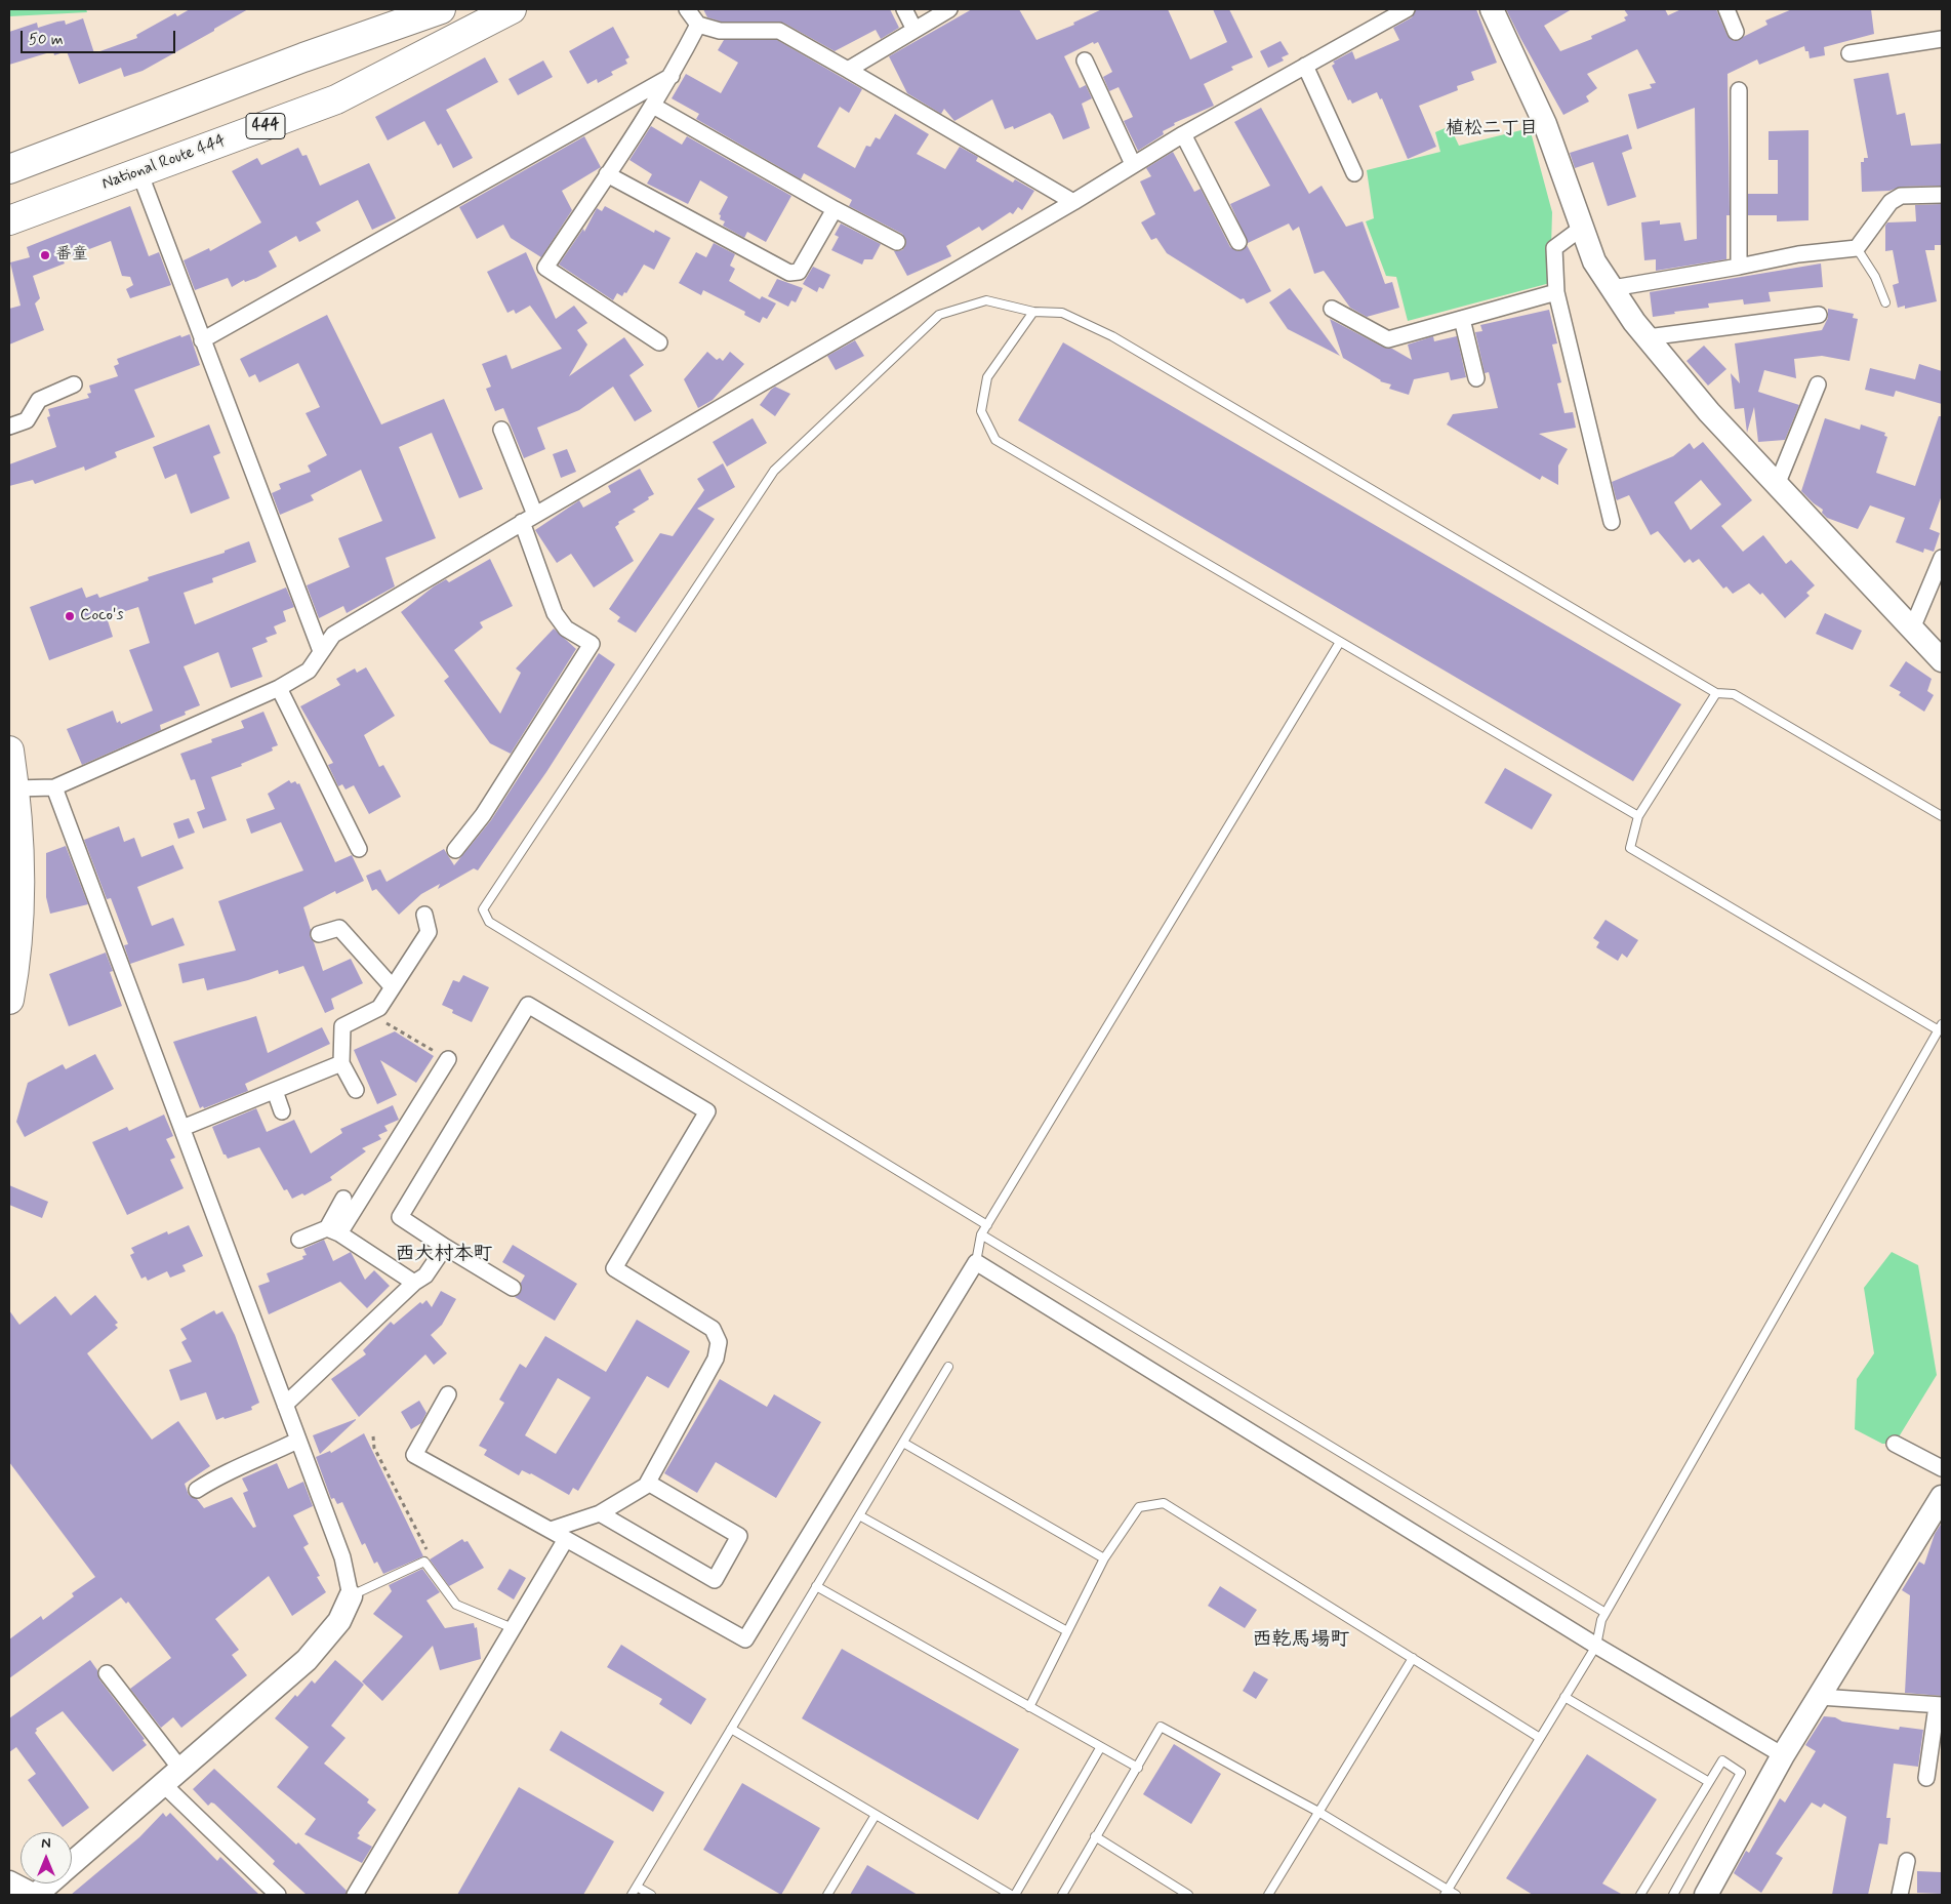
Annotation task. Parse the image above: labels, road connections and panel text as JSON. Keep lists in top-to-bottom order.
{
  "streets": {
    "highway": ["444", "National Route 444"]
  },
  "districts": ["植松二丁目", "西大村本町", "西乾馬場町"],
  "places": ["番童", "Coco's"],
  "scale_bar": "50 m",
  "north": "top"
}
